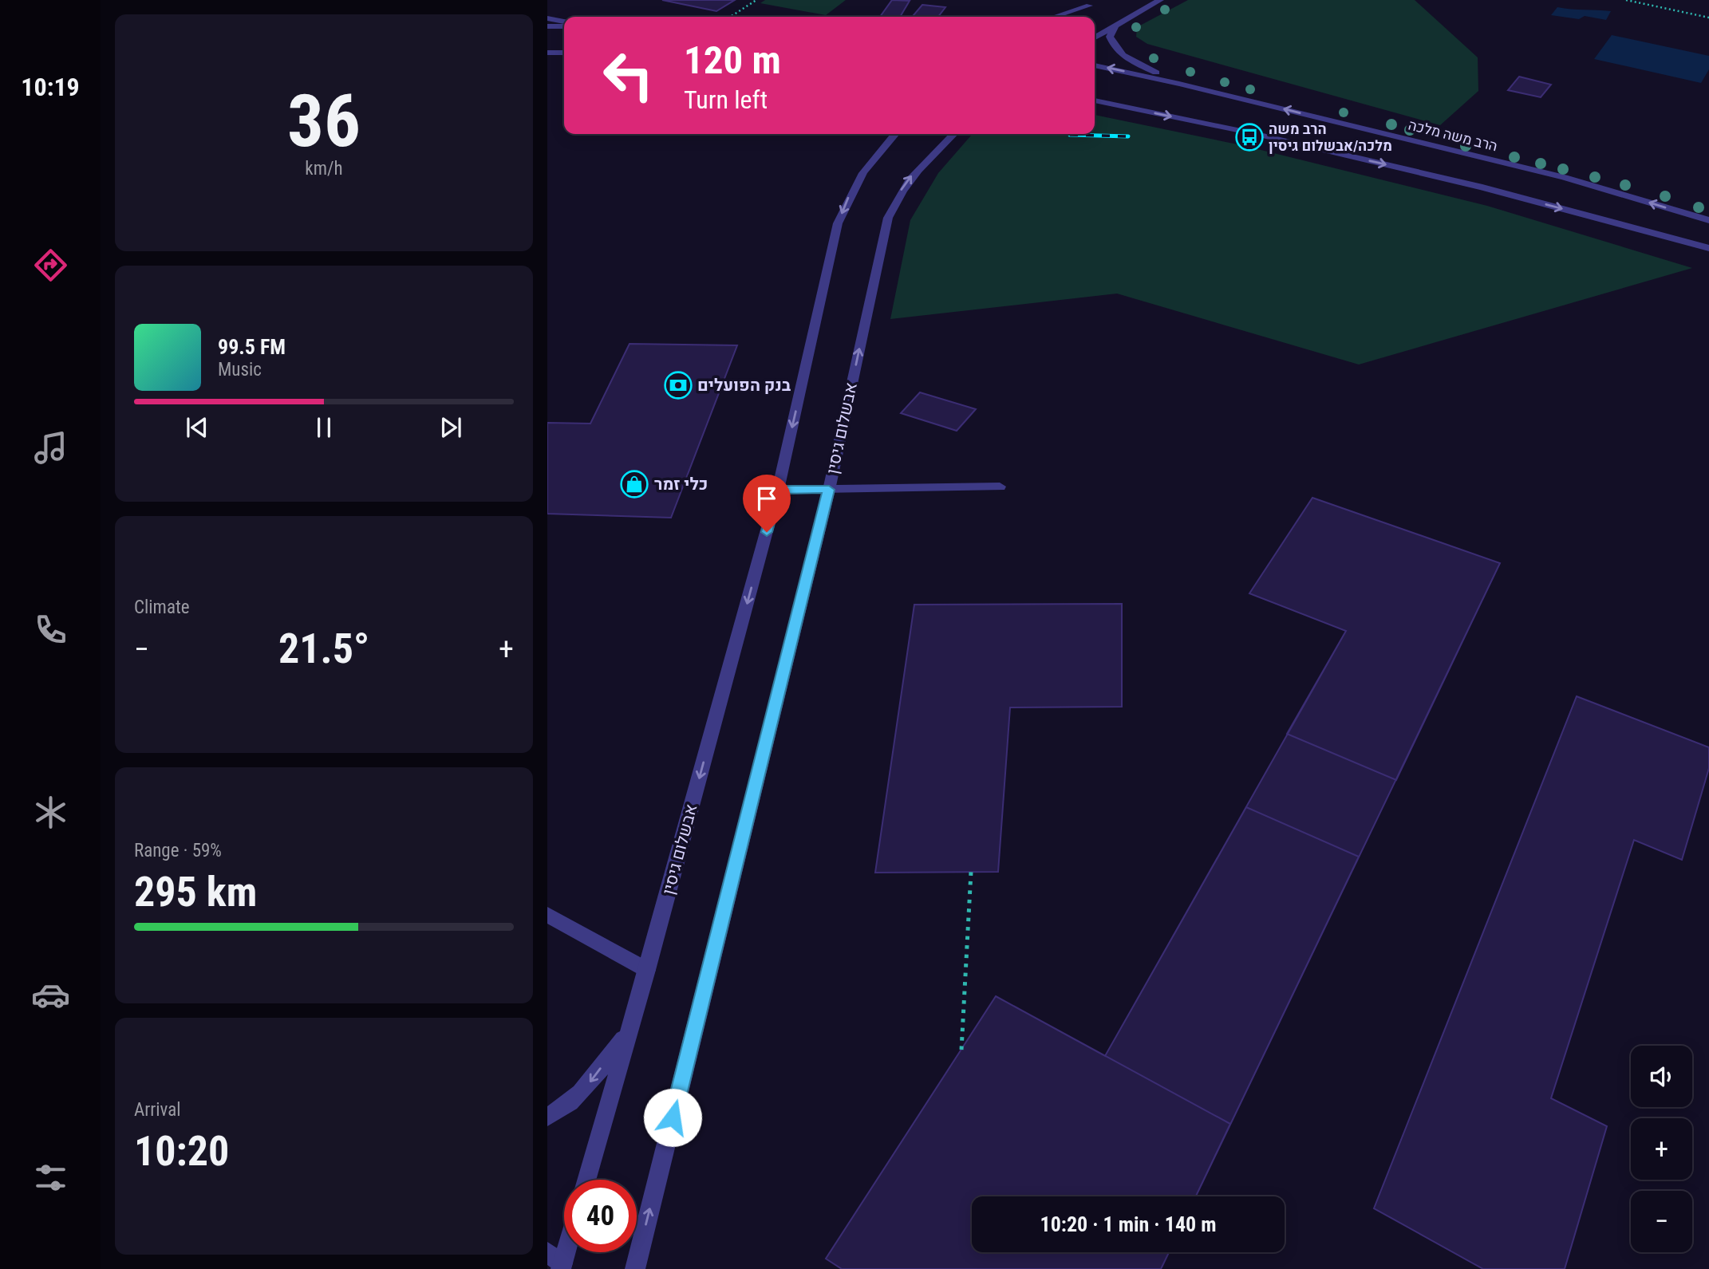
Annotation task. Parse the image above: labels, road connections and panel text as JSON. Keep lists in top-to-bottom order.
{
  "streets": {
    "street": ["הרב משה מלכה", "אבשלום גיסין"]
  },
  "places": {
    "bus stop": ["הרב משה מלכה/אבשלום גיסין"],
    "bank": ["בנק הפועלים"],
    "shop": ["כלי זמר"]
  },
  "page": {
    "tabs": "10:19",
    "tile": [
      ["36", "km/h"],
      "Climate",
      ["Range · 59%", "295 km"],
      ["Arrival", "10:20"]
    ],
    "turn": ["120 m", "Turn left"],
    "song": ["99.5 FM", "Music"],
    "heat": ["−", "21.5°", "+"],
    "map_buttons": ["+", "−"],
    "limit": "40",
    "trip": "10:20 · 1 min · 140 m"
  }
}
